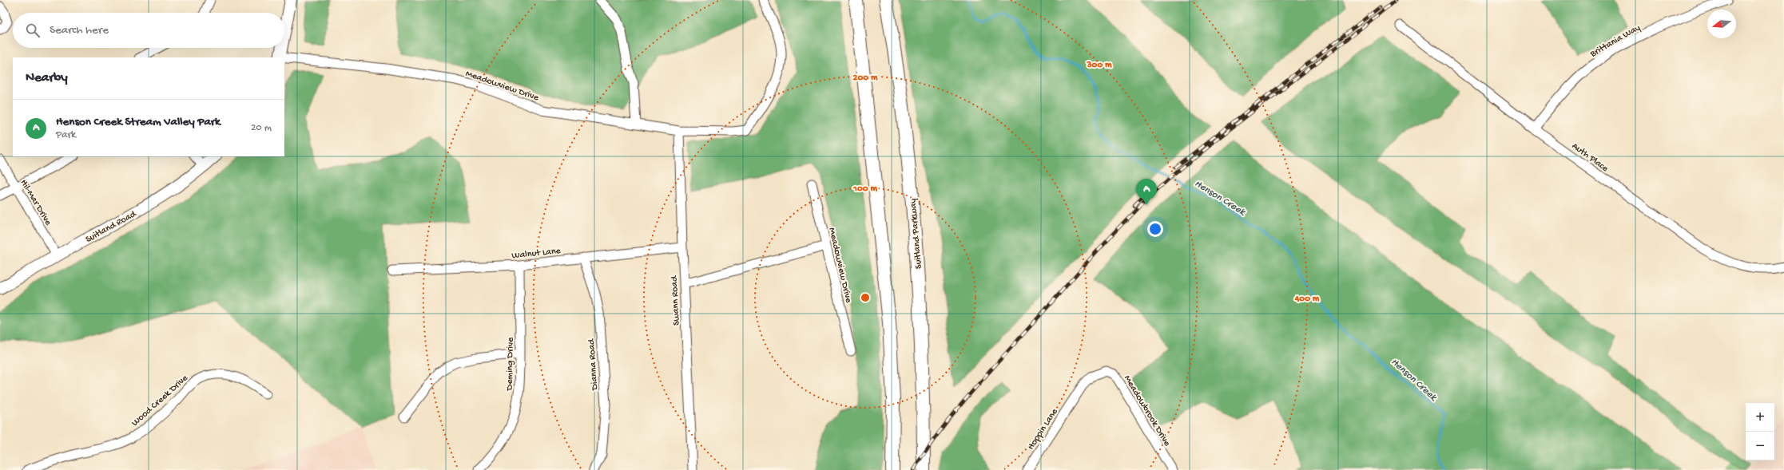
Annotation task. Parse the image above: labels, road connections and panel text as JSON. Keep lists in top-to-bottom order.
{
  "streets": {
    "highway": ["Suitland Parkway"],
    "main road": ["Suitland Road"],
    "street": [
      "Brittania Way",
      "Meadowview Drive",
      "Auth Place",
      "Hil-Mar Drive",
      "Walnut Lane",
      "Swann Road",
      "Deming Drive",
      "Dianna Road",
      "Wood Creek Drive",
      "Meadowbrook Drive",
      "Hoppin Lane"
    ]
  },
  "crossings": [
    ["Brittania Way", "Auth Place"],
    ["Meadowview Drive", "Swann Road"],
    ["Hil-Mar Drive", "Suitland Road"],
    ["Walnut Lane", "Swann Road"],
    ["Walnut Lane", "Deming Drive"],
    ["Walnut Lane", "Dianna Road"],
    ["Meadowbrook Drive", "Hoppin Lane"]
  ],
  "water": ["Henson Creek"],
  "north": "left",
  "page": {
    "search": "Search here",
    "heading": "Nearby",
    "list": [
      {
        "mark": "A",
        "name": "Henson Creek Stream Valley Park",
        "note": "Park",
        "value": "20 m"
      }
    ],
    "pins": "A",
    "map_buttons": ["+", "−"]
  },
  "rings": [
    "300 m",
    "200 m",
    "100 m",
    "400 m"
  ]
}
